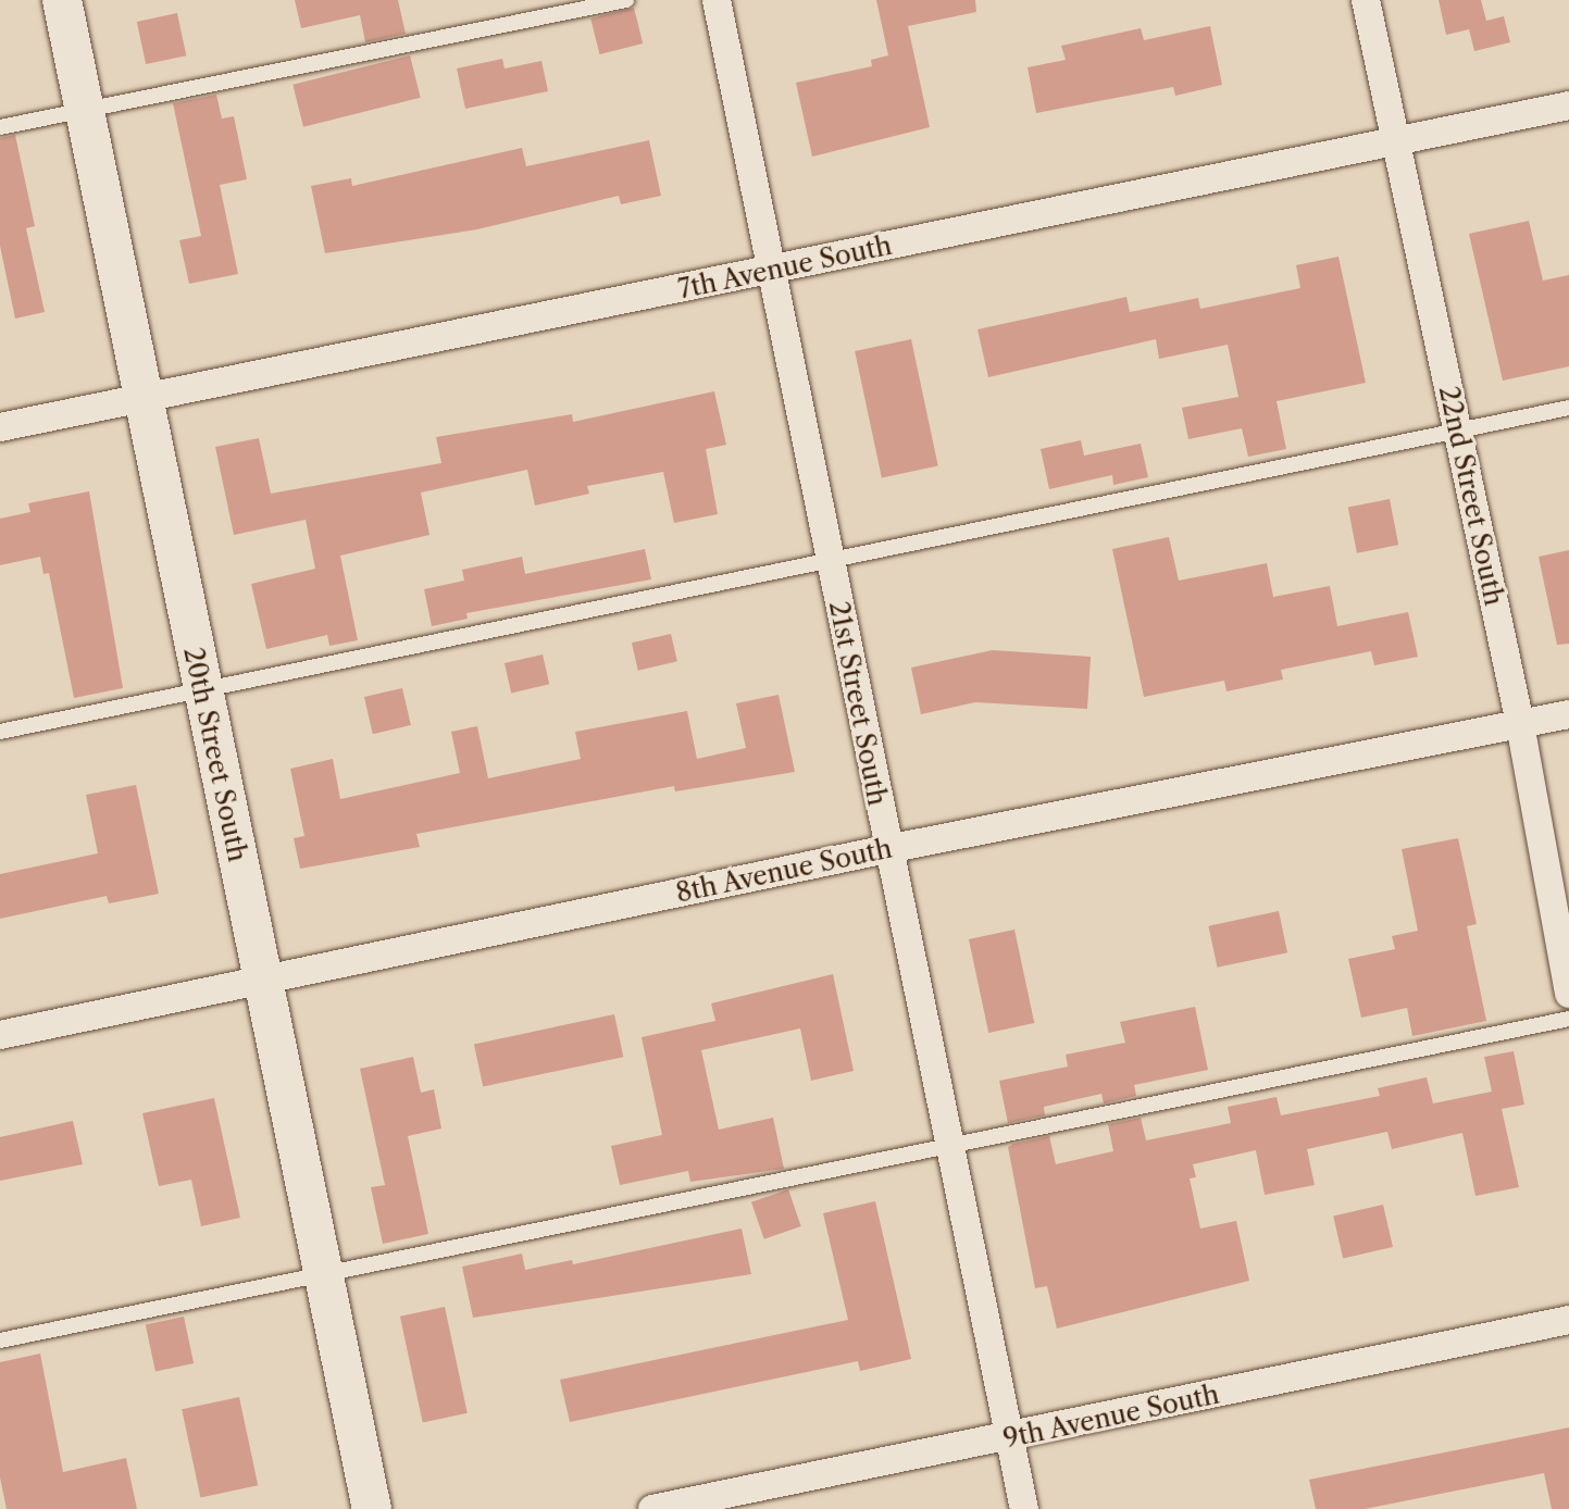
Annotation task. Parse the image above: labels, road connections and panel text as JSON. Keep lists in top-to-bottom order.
{
  "streets": {
    "street": [
      "7th Avenue South",
      "22nd Street South",
      "21st Street South",
      "20th Street South",
      "8th Avenue South",
      "9th Avenue South"
    ]
  },
  "crossings": [
    ["7th Avenue South", "22nd Street South"],
    ["7th Avenue South", "21st Street South"],
    ["7th Avenue South", "20th Street South"],
    ["22nd Street South", "8th Avenue South"],
    ["21st Street South", "8th Avenue South"],
    ["21st Street South", "9th Avenue South"],
    ["20th Street South", "8th Avenue South"]
  ]
}
